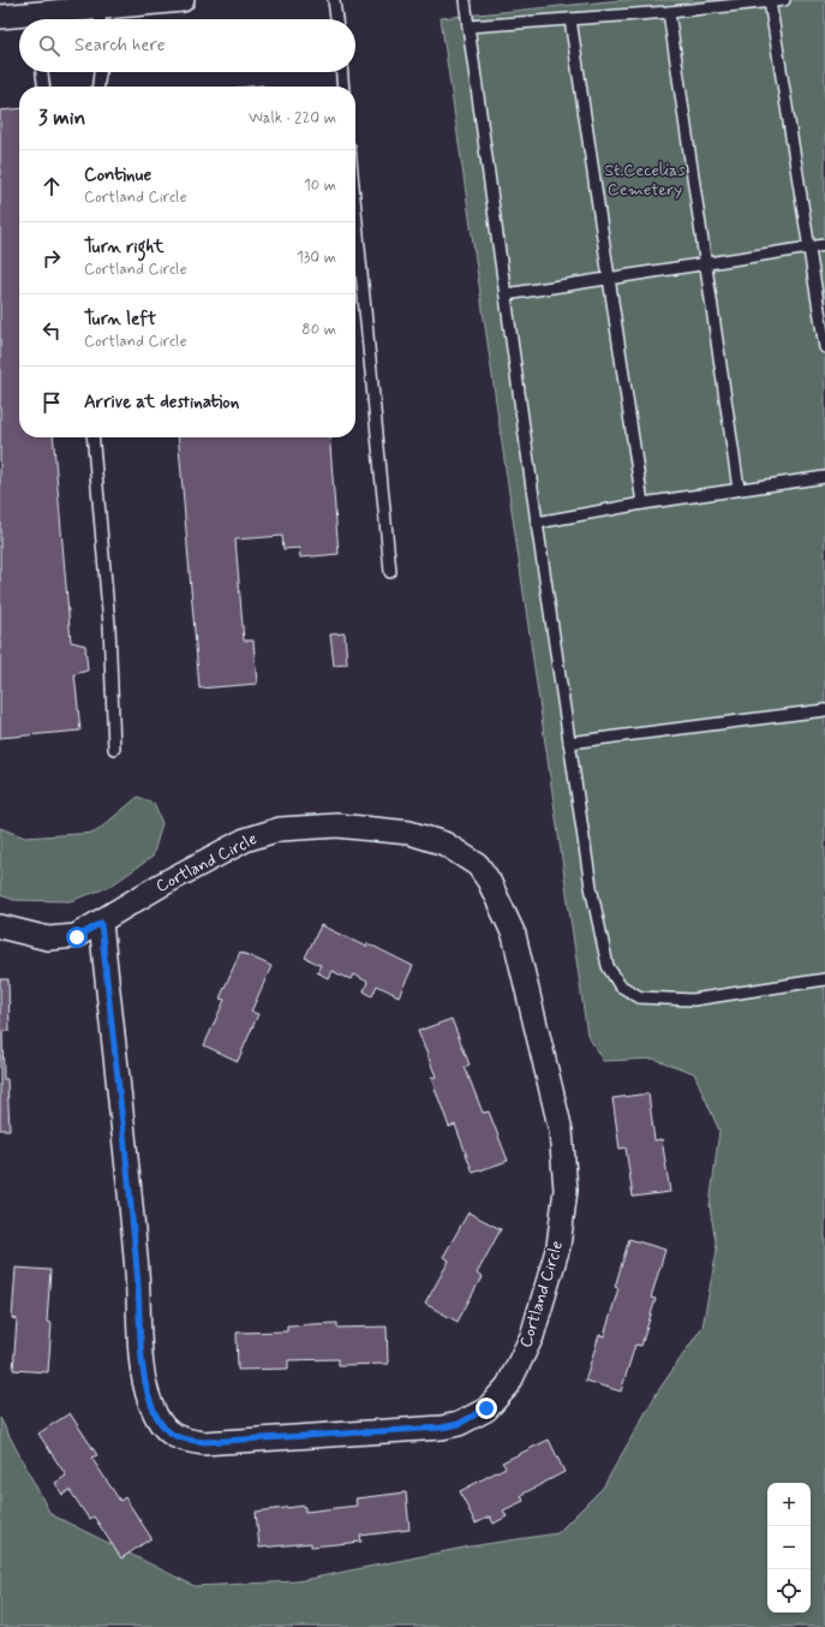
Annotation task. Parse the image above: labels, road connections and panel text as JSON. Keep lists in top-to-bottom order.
{
  "streets": {
    "street": ["Cortland Circle"]
  },
  "parks": ["St.Cecelias Cemetery"],
  "page": {
    "search": "Search here",
    "heading": ["3 min", "Walk · 220 m"],
    "list": [
      ["Continue", "Cortland Circle", "10 m"],
      ["Turn right", "Cortland Circle", "130 m"],
      ["Turn left", "Cortland Circle", "80 m"],
      "Arrive at destination"
    ],
    "map_buttons": ["+", "−"]
  }
}
